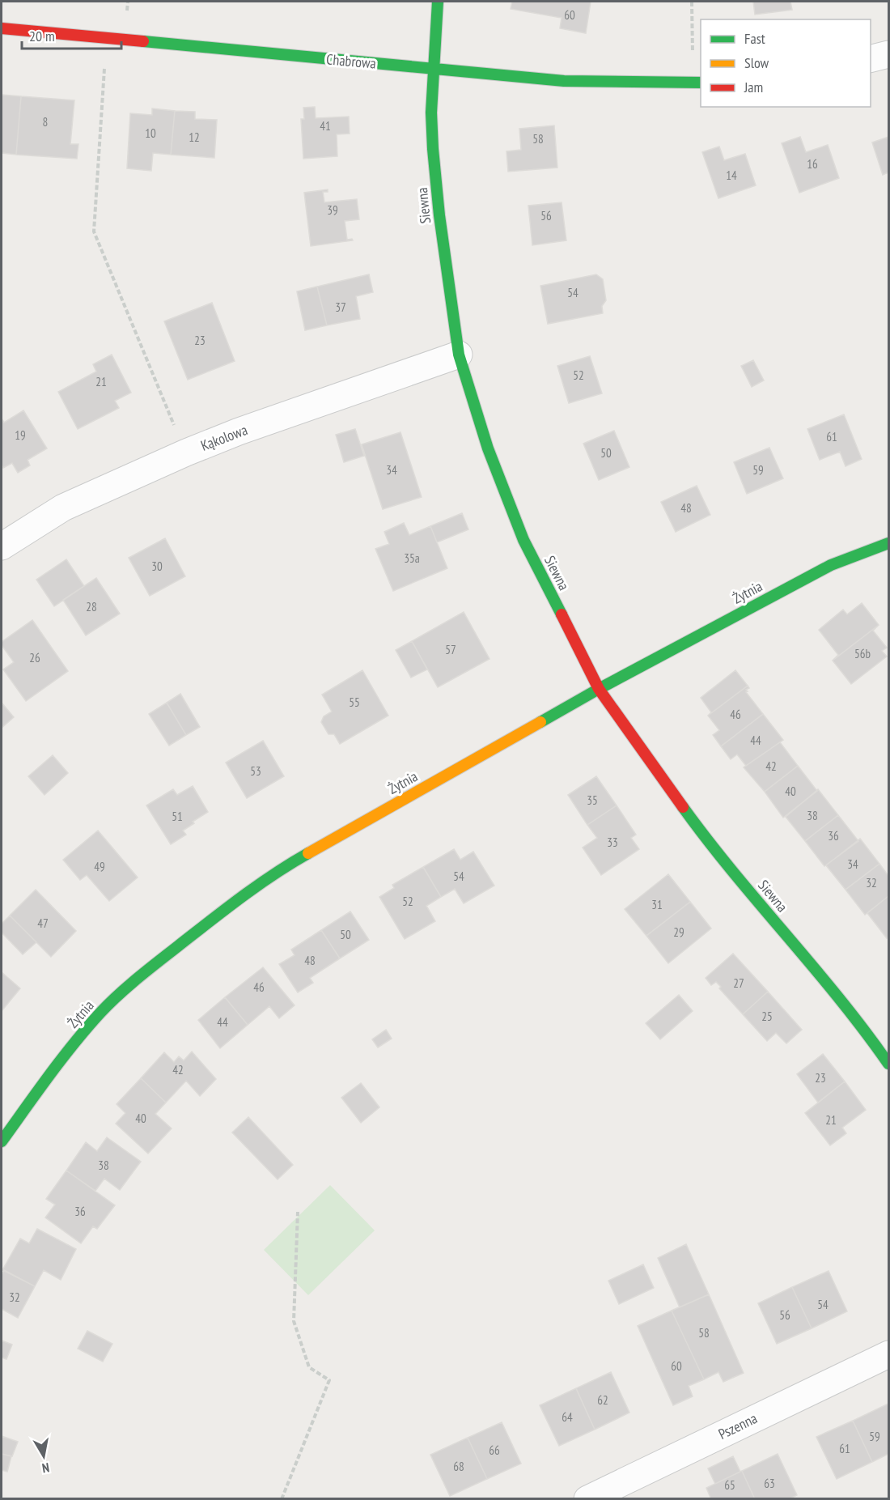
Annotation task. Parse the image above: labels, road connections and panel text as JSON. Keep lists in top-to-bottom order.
{
  "streets": {
    "street": [
      "Chabrowa",
      "Siewna",
      "Kąkolowa",
      "Żytnia",
      "Pszenna"
    ]
  },
  "crossings": [
    ["Chabrowa", "Siewna"],
    ["Siewna", "Kąkolowa"],
    ["Siewna", "Żytnia"]
  ],
  "house_numbers": [
    "60",
    "8",
    "41",
    "10",
    "12",
    "58",
    "16",
    "14",
    "39",
    "56",
    "54",
    "37",
    "23",
    "52",
    "21",
    "19",
    "61",
    "50",
    "34",
    "59",
    "48",
    "35a",
    "30",
    "28",
    "57",
    "56b",
    "26",
    "55",
    "46",
    "44",
    "42",
    "53",
    "40",
    "35",
    "38",
    "51",
    "36",
    "33",
    "34",
    "49",
    "54",
    "32",
    "52",
    "31",
    "47",
    "29",
    "50",
    "48",
    "27",
    "46",
    "25",
    "44",
    "42",
    "23",
    "40",
    "21",
    "38",
    "36",
    "32",
    "54",
    "56",
    "58",
    "60",
    "62",
    "64",
    "59",
    "61",
    "66",
    "68",
    "63",
    "65"
  ],
  "legend": ["Fast", "Slow", "Jam"],
  "scale_bar": "20 m",
  "north": "bottom"
}
